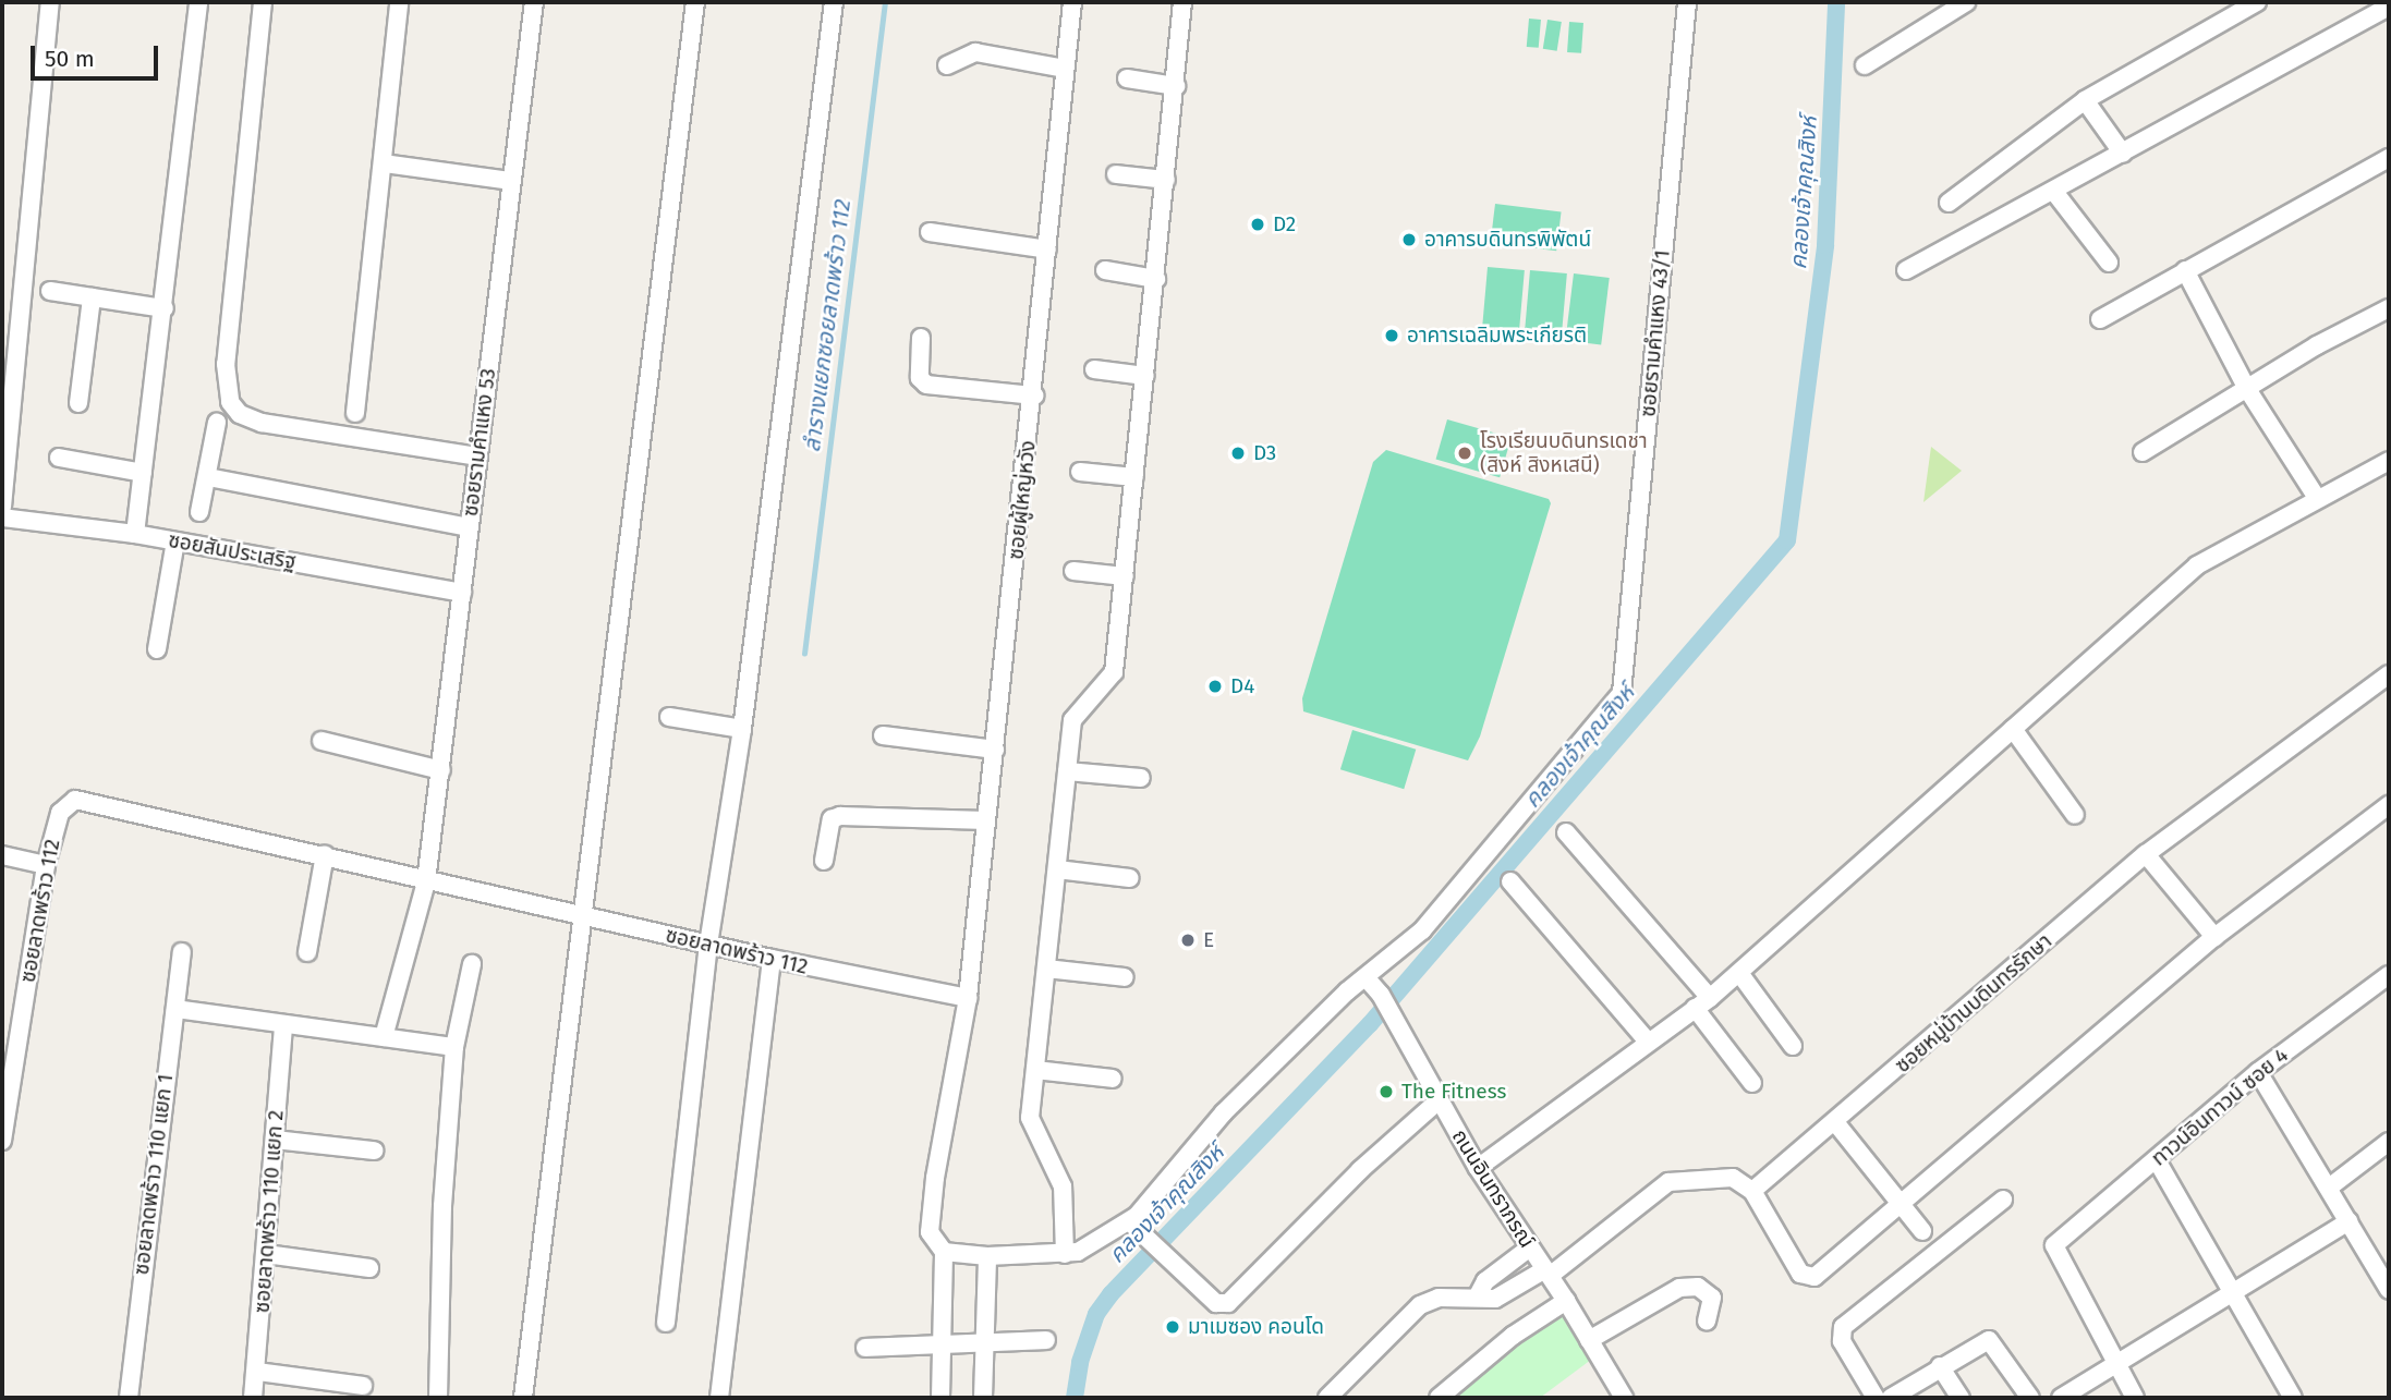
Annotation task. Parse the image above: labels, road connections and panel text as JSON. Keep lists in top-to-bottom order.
{
  "streets": {
    "street": [
      "ซอยรามคำแหง 43/1",
      "ซอยรามคำแหง 53",
      "ซอยผู้ใหญ่หวัง",
      "ซอยสันประเสริฐ",
      "ซอยลาดพร้าว 112",
      "ซอยหมู่บ้านบดินทรรักษา",
      "ทาวน์อินทาวน์ ซอย 4",
      "ซอยลาดพร้าว 110 แยก 1",
      "ถนนอินทราภรณ์",
      "ซอยลาดพร้าว 110 แยก 2"
    ]
  },
  "crossings": [
    ["ซอยรามคำแหง 43/1", "ถนนอินทราภรณ์"],
    ["ซอยรามคำแหง 53", "ซอยสันประเสริฐ"],
    ["ซอยรามคำแหง 53", "ซอยลาดพร้าว 112"],
    ["ซอยผู้ใหญ่หวัง", "ซอยลาดพร้าว 112"]
  ],
  "water": ["คลองเจ้าคุณสิงห์", "ลำรางแยกซอยลาดพร้าว 112"],
  "places": [
    "D2",
    "อาคารบดินทรพิพัตน์",
    "อาคารเฉลิมพระเกียรติ",
    "D3",
    "โรงเรียนบดินทรเดชา (สิงห์ สิงหเสนี)",
    "D4",
    "E",
    "The Fitness",
    "มาเมซอง คอนโด"
  ],
  "scale_bar": "50 m"
}
